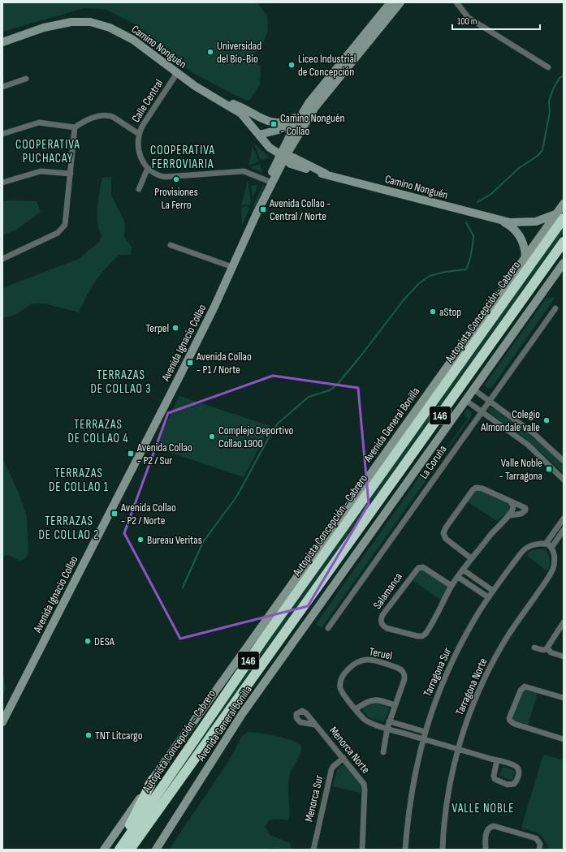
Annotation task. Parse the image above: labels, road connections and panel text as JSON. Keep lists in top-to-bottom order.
{
  "streets": {
    "highway": ["Autopista Concepción - Cabrero", "146"],
    "main road": ["Camino Nonguén", "Avenida Ignacio Collao", "Avenida General Bonilla"],
    "street": [
      "Calle Central",
      "La Coruña",
      "Salamanca",
      "Teruel",
      "Tarragona Sur",
      "Tarragona Norte",
      "Menorca Norte",
      "Menorca Sur"
    ]
  },
  "crossings": [
    ["Camino Nonguén", "Calle Central"],
    ["Camino Nonguén", "Autopista Concepción - Cabrero"],
    ["Camino Nonguén", "Avenida Ignacio Collao"],
    ["Camino Nonguén", "Avenida General Bonilla"],
    ["Autopista Concepción - Cabrero", "Avenida General Bonilla"],
    ["Teruel", "Tarragona Sur"],
    ["Teruel", "Tarragona Norte"],
    ["Menorca Norte", "Menorca Sur"]
  ],
  "districts": [
    "COOPERATIVA PUCHACAY",
    "COOPERATIVA FERROVIARIA",
    "TERRAZAS DE COLLAO 3",
    "TERRAZAS DE COLLAO 4",
    "TERRAZAS DE COLLAO 1",
    "TERRAZAS DE COLLAO 2",
    "VALLE NOBLE"
  ],
  "places": {
    "other": [
      "Universidad del Bío-Bío",
      "Liceo Industrial de Concepción",
      "Provisiones La Ferro",
      "aStop",
      "Terpel",
      "Colegio Almondale valle",
      "Complejo Deportivo Collao 1900",
      "Bureau Veritas",
      "DESA",
      "TNT Litcargo"
    ],
    "transit": [
      "Camino Nonguén - Collao",
      "Avenida Collao - Central / Norte",
      "Avenida Collao - P1 / Norte",
      "Avenida Collao - P2 / Sur",
      "Valle Noble - Tarragona",
      "Avenida Collao - P2 / Norte"
    ]
  },
  "scale_bar": "100 m"
}
